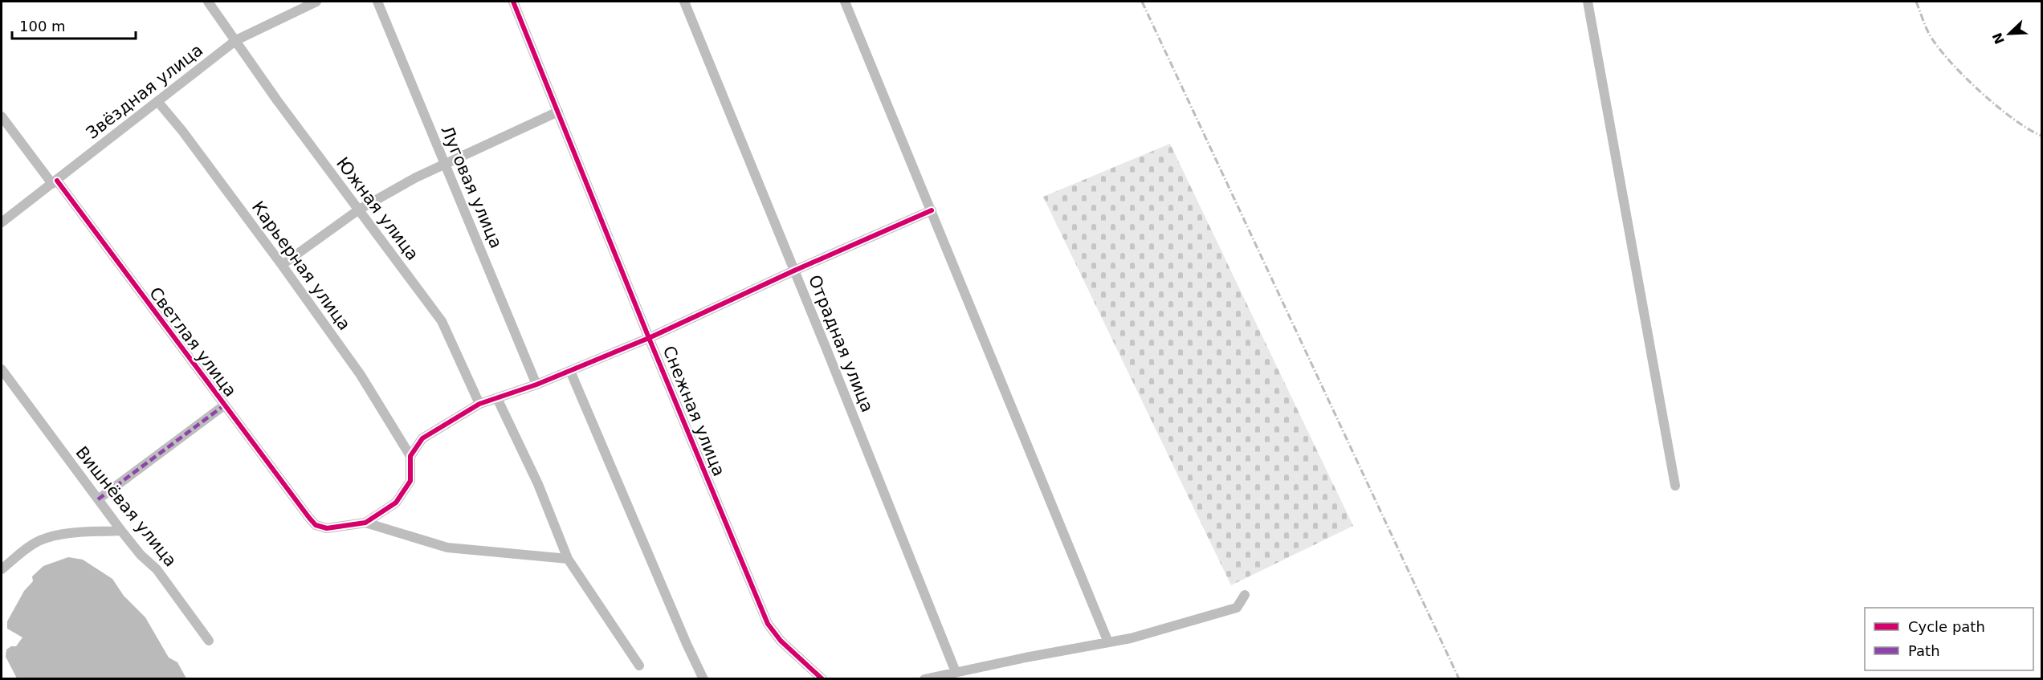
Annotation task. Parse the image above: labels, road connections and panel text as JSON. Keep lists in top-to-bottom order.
{
  "streets": {
    "street": [
      "Звёздная улица",
      "Луговая улица",
      "Южная улица",
      "Карьерная улица",
      "Светлая улица",
      "Отрадная улица",
      "Снежная улица",
      "Вишнёвая улица"
    ]
  },
  "crossings": [
    ["Звёздная улица", "Южная улица"],
    ["Звёздная улица", "Карьерная улица"],
    ["Звёздная улица", "Светлая улица"]
  ],
  "legend": ["Cycle path", "Path"],
  "scale_bar": "100 m",
  "north": "bottom left"
}
